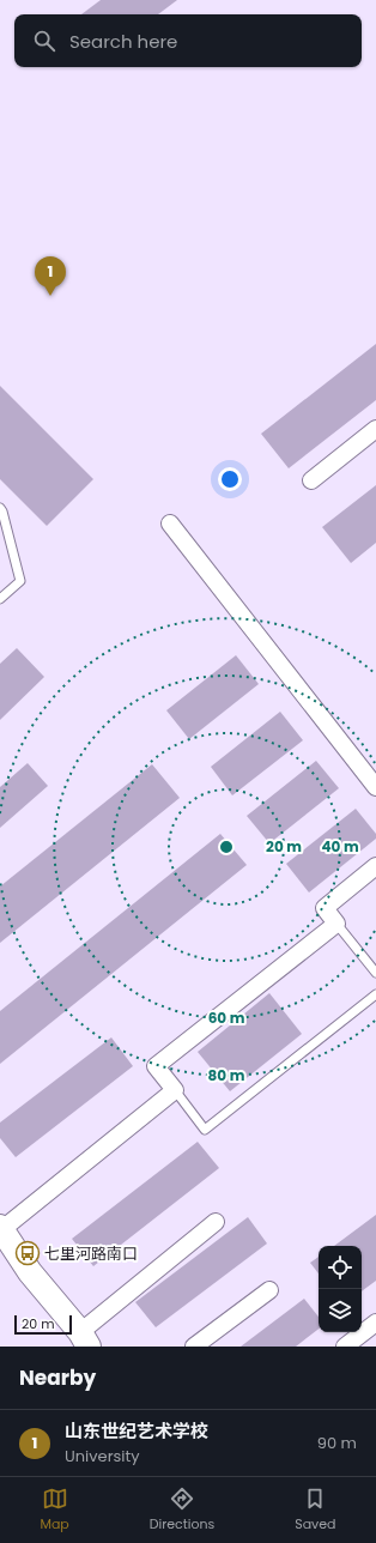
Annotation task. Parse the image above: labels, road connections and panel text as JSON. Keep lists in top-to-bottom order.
{
  "places": {
    "bus stop": ["七里河路南口"]
  },
  "scale_bar": "20 m",
  "page": {
    "search": "Search here",
    "pins": "1",
    "scale": "20 m",
    "heading": "Nearby",
    "list": [
      {
        "mark": "1",
        "name": "山东世纪艺术学校",
        "note": "University",
        "value": "90 m"
      }
    ],
    "nav": ["Map", "Directions", "Saved"]
  },
  "rings": [
    "20 m",
    "40 m",
    "60 m",
    "80 m"
  ]
}
